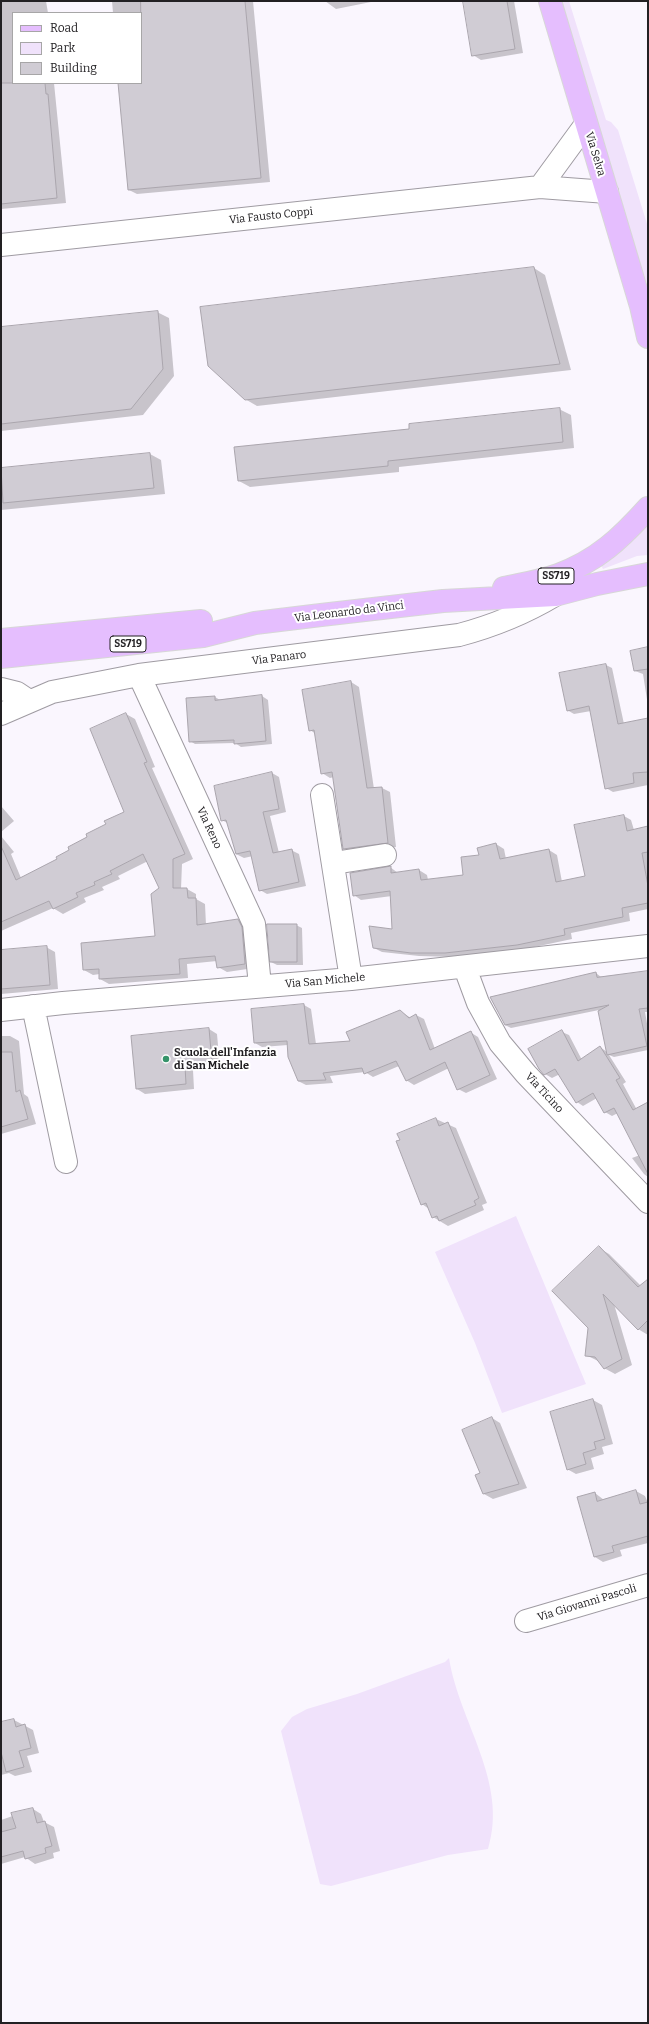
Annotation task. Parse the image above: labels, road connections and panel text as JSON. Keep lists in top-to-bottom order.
{
  "streets": {
    "main road": ["Via Selva", "SS719", "Via Leonardo da Vinci"],
    "street": [
      "Via Fausto Coppi",
      "Via Panaro",
      "Via Reno",
      "Via San Michele",
      "Via Ticino",
      "Via Giovanni Pascoli"
    ]
  },
  "crossings": [
    ["Via Selva", "Via Fausto Coppi"],
    ["Via Leonardo da Vinci", "Via Panaro"],
    ["Via Panaro", "Via Reno"],
    ["Via Reno", "Via San Michele"],
    ["Via San Michele", "Via Ticino"]
  ],
  "places": ["Scuola dell'Infanzia di San Michele"],
  "legend": ["Road", "Park", "Building"]
}
